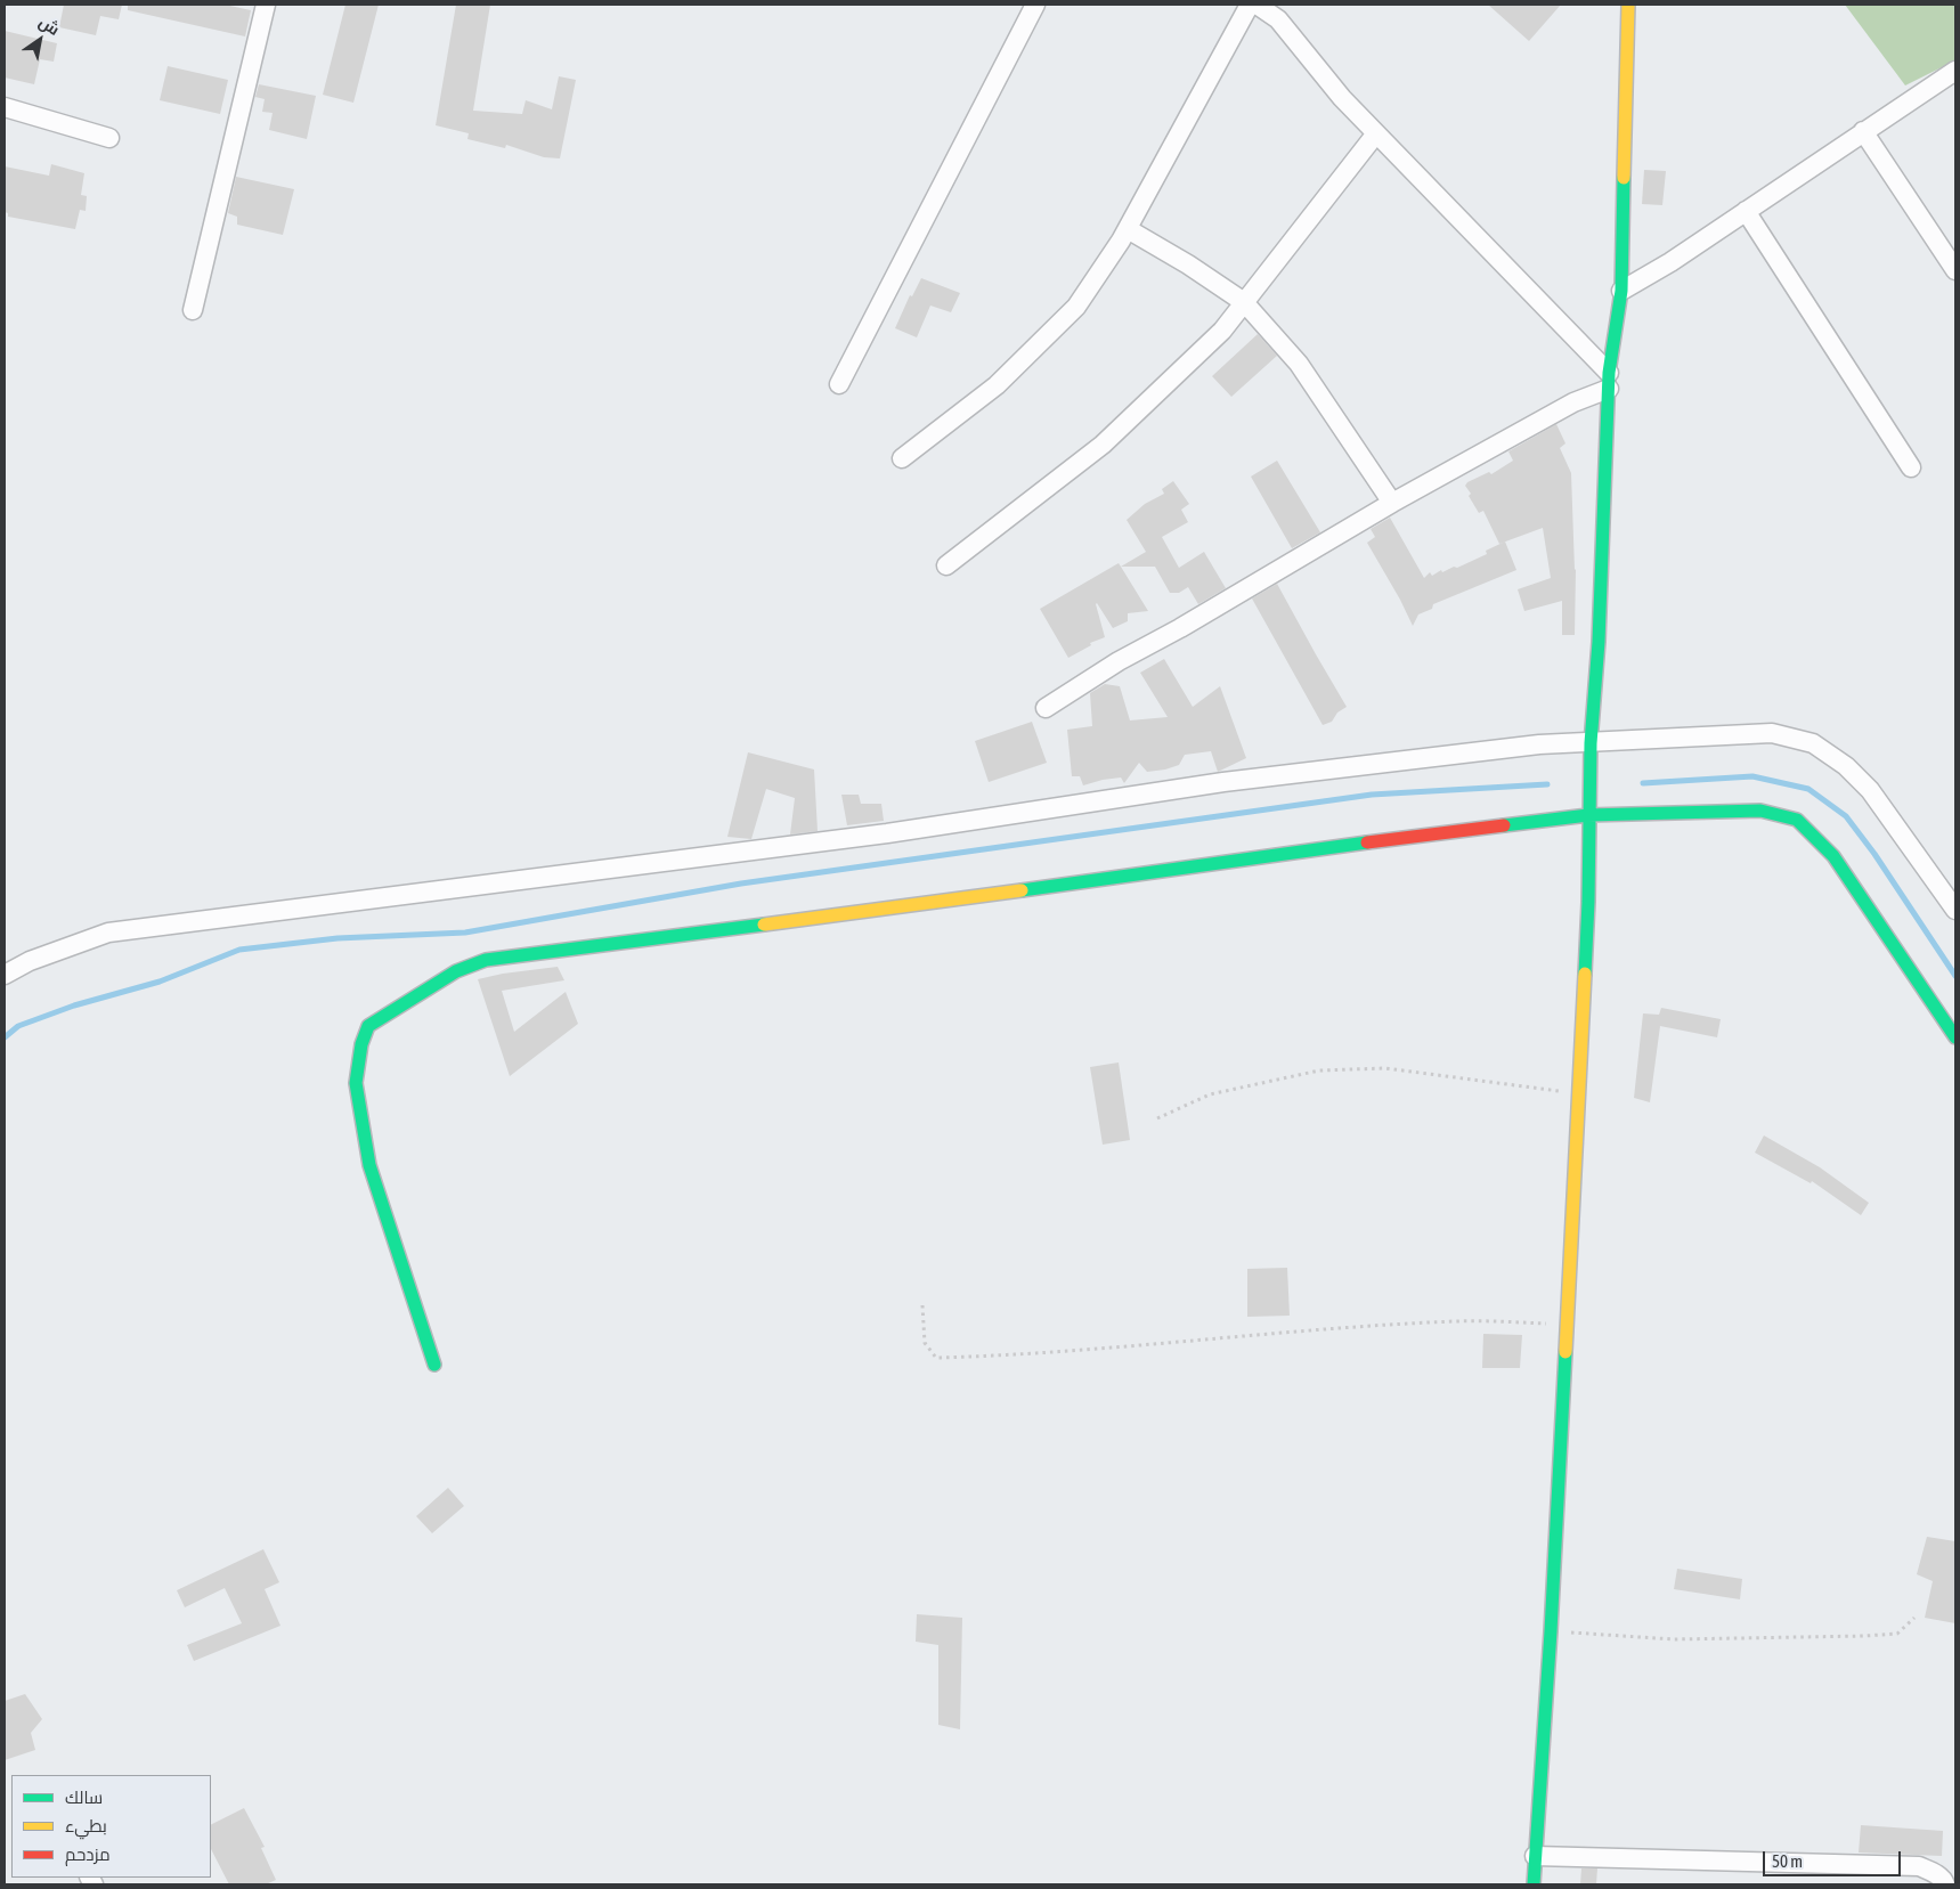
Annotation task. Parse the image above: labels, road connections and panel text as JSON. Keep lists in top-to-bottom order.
{
  "legend": ["سالك", "بطيء", "مزدحم"],
  "scale_bar": "50 m",
  "north": "top right"
}
